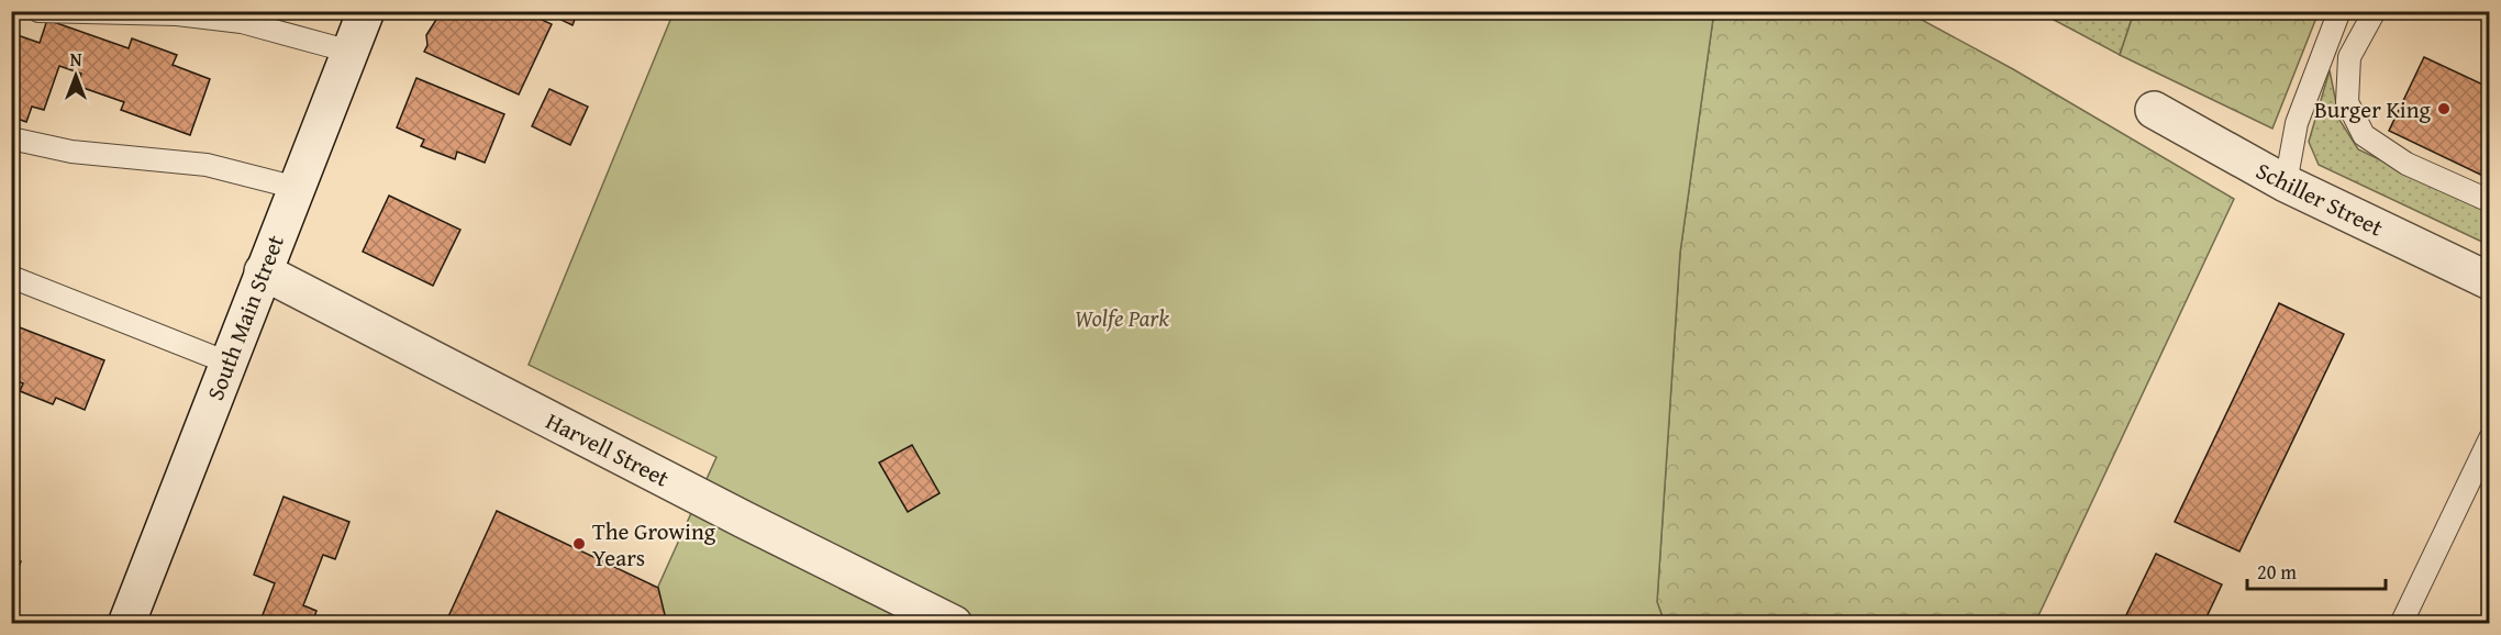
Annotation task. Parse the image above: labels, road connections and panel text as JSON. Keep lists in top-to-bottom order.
{
  "streets": {
    "street": ["Schiller Street", "South Main Street", "Harvell Street"]
  },
  "crossings": [
    ["South Main Street", "Harvell Street"]
  ],
  "parks": ["Wolfe Park"],
  "places": ["Burger King", "The Growing Years"],
  "scale_bar": "20 m",
  "north": "top"
}
